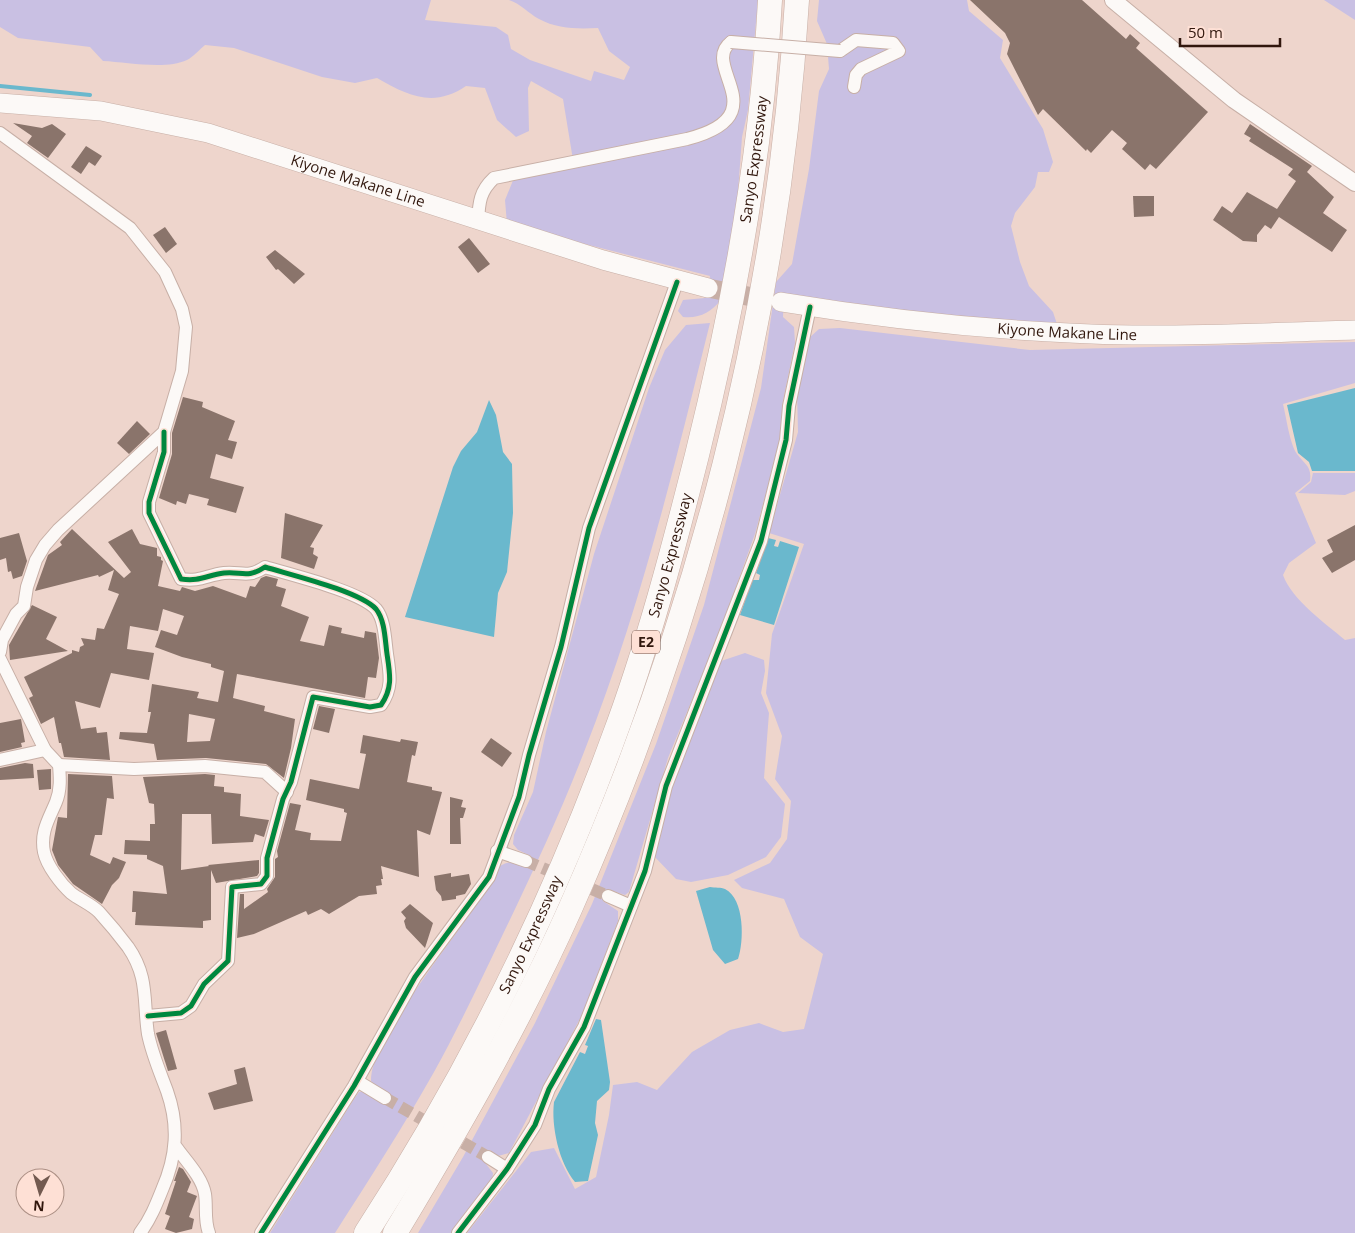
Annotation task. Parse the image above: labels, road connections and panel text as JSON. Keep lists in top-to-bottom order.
{
  "streets": {
    "highway": ["Sanyo Expressway", "E2"],
    "main road": ["Kiyone Makane Line"]
  },
  "scale_bar": "50 m",
  "north": "bottom"
}
